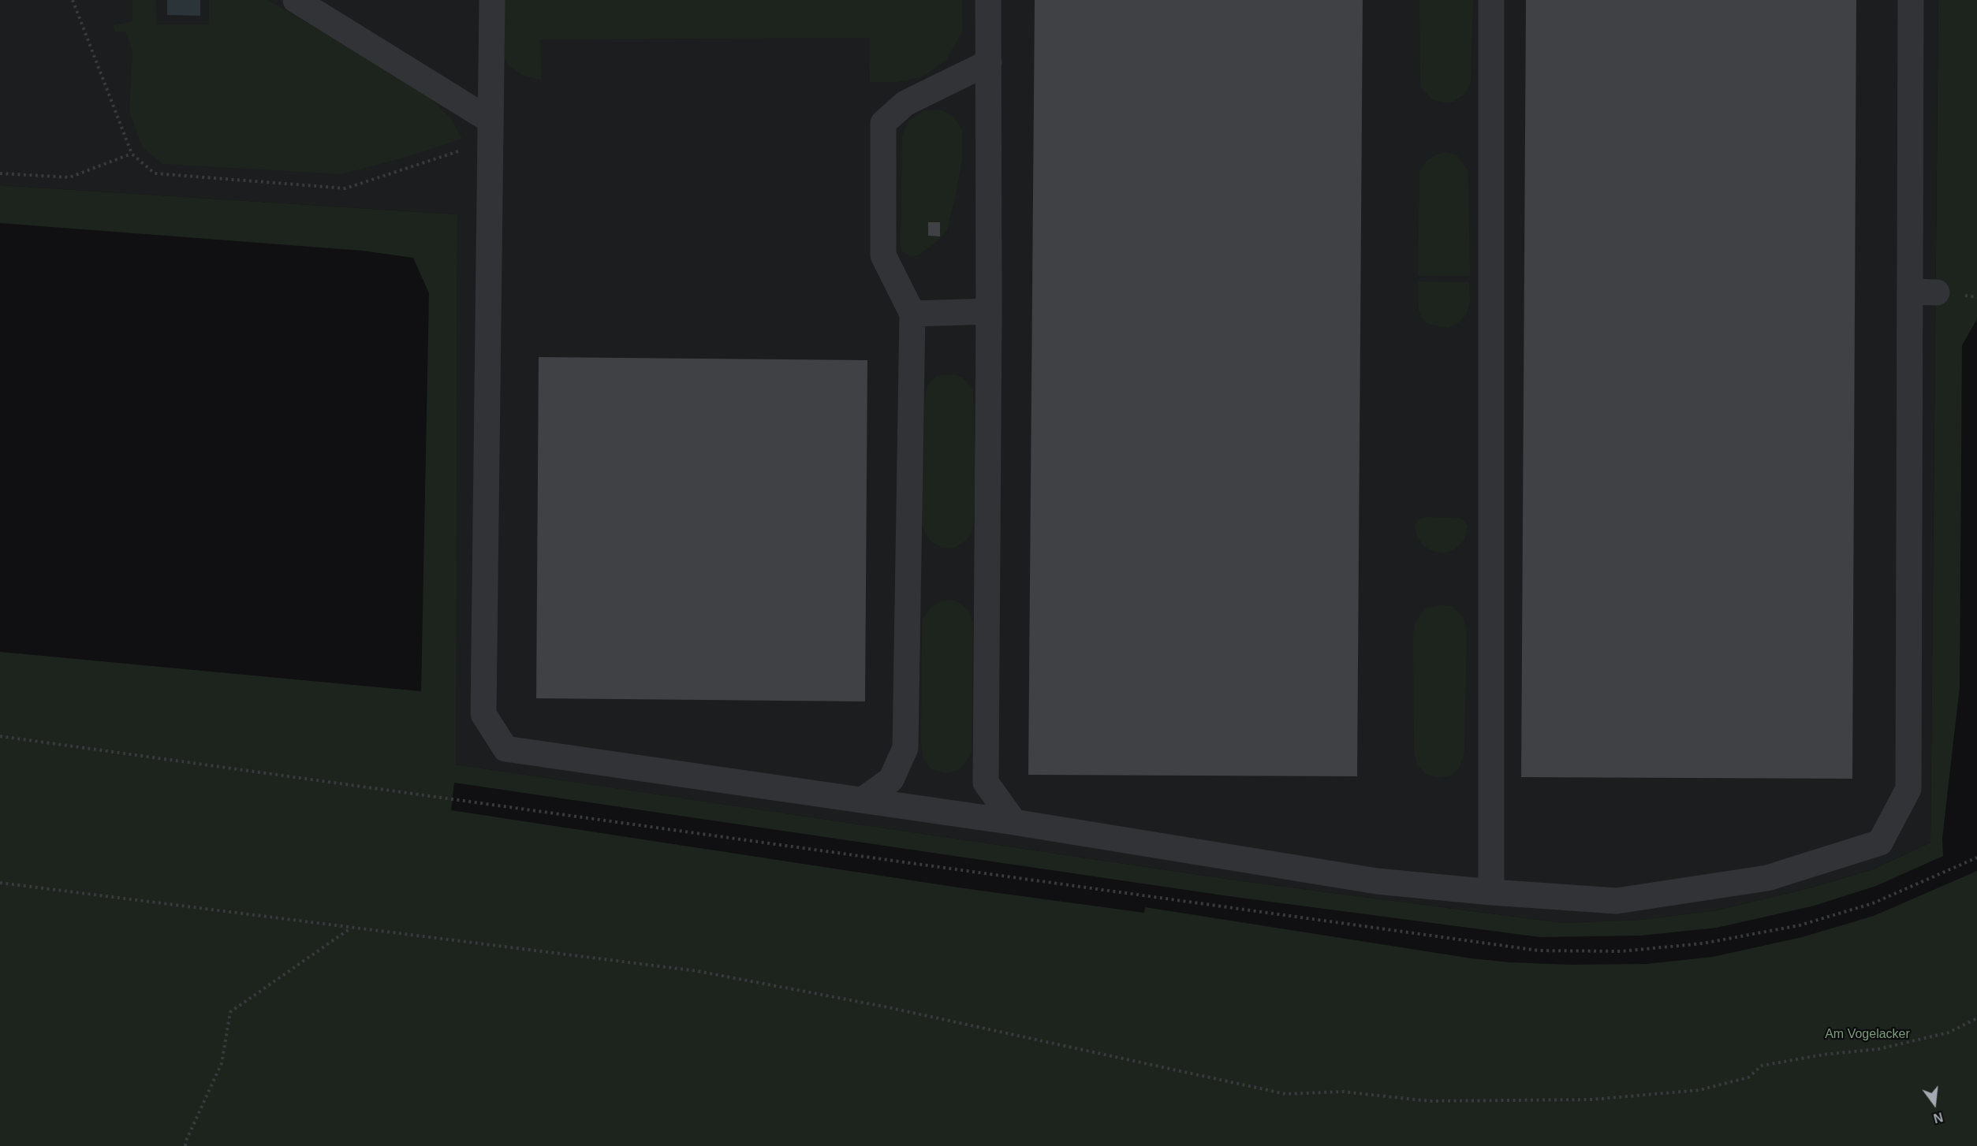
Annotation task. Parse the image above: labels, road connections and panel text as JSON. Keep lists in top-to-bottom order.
{
  "parks": ["Am Vogelacker"],
  "north": "bottom"
}
